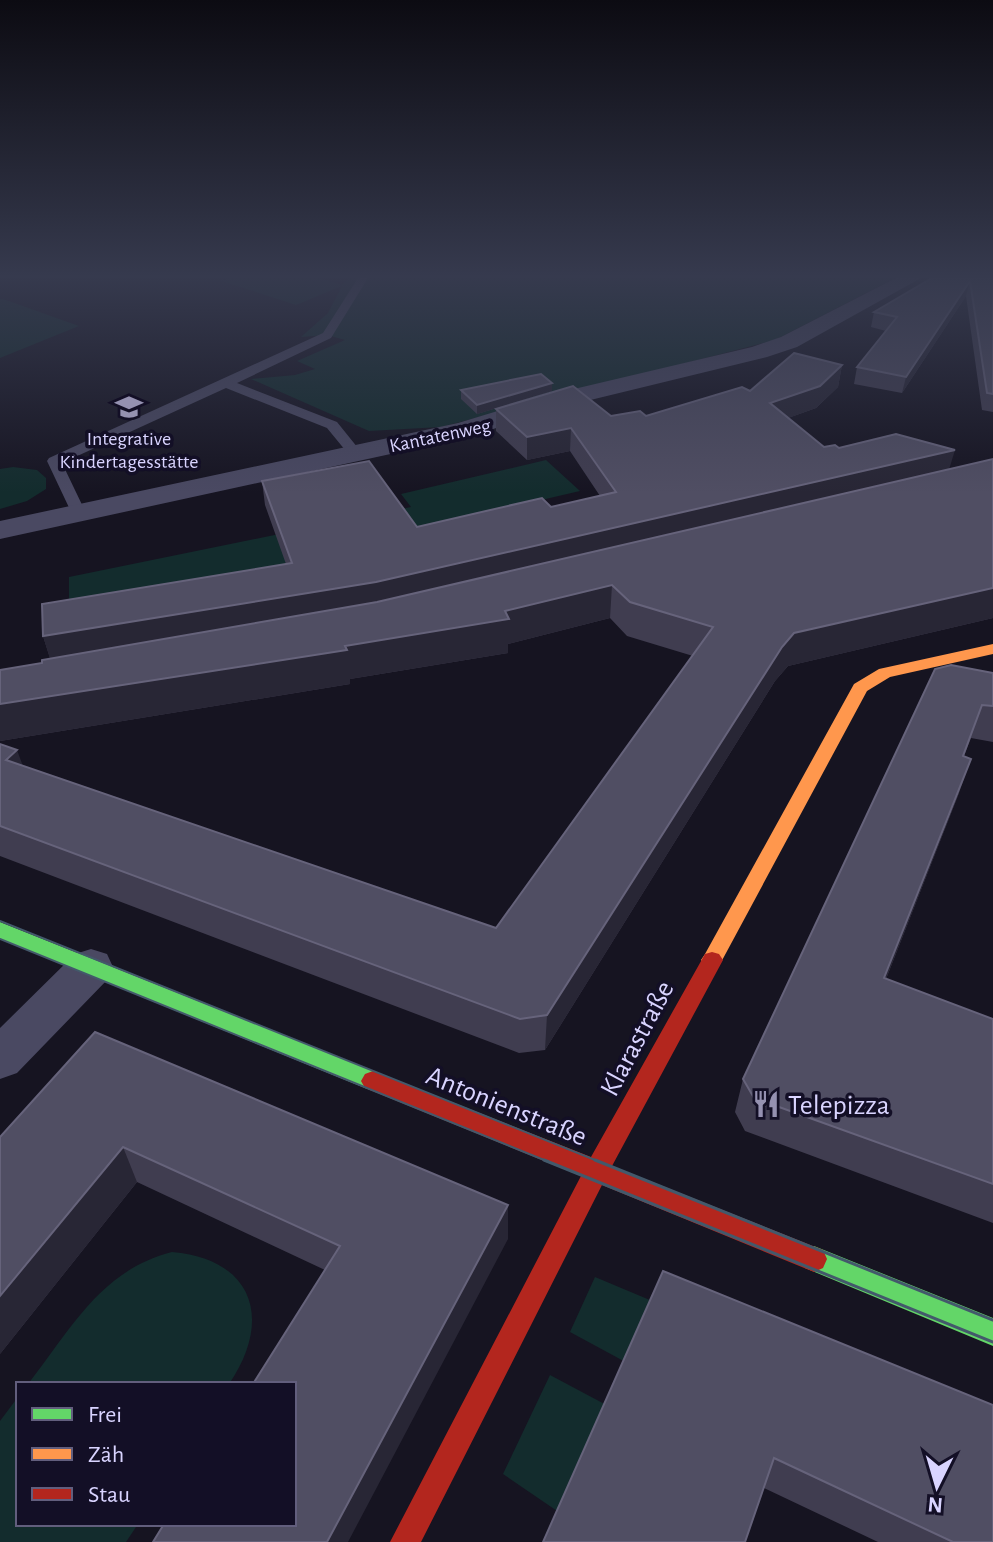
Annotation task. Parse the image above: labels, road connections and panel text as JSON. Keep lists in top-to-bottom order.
{
  "streets": {
    "street": ["Kantatenweg", "Klarastraße", "Antonienstraße"]
  },
  "crossings": [
    ["Klarastraße", "Antonienstraße"]
  ],
  "places": {
    "school or university": ["Integrative Kindertagesstätte"],
    "restaurant": ["Telepizza"]
  },
  "legend": ["Frei", "Zäh", "Stau"],
  "north": "bottom"
}
